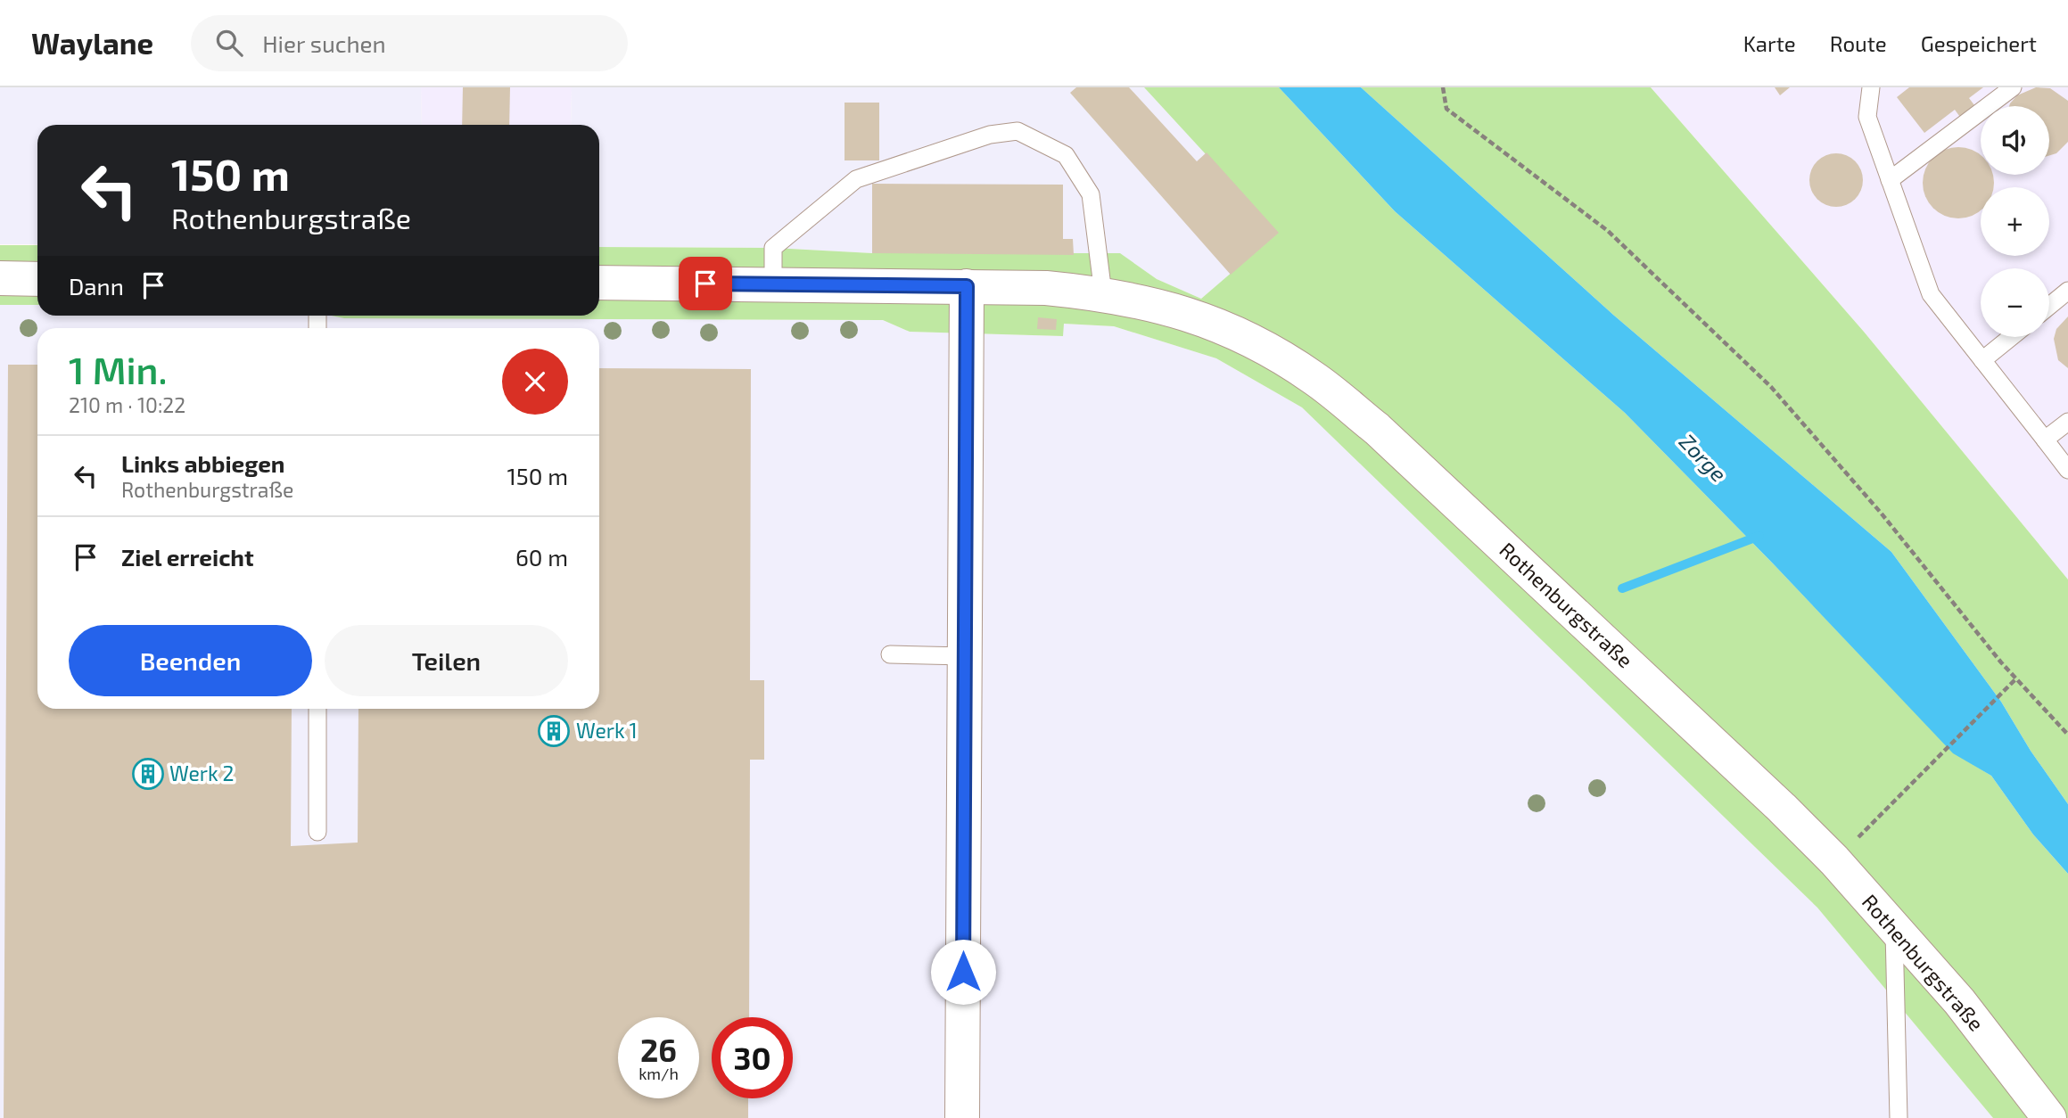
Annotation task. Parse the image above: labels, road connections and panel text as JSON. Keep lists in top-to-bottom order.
{
  "streets": {
    "street": ["Rothenburgstraße"]
  },
  "water": ["Zorge"],
  "places": {
    "building": ["Werk 1", "Werk 2"]
  },
  "page": {
    "header": "Waylane",
    "search": "Hier suchen",
    "nav": ["Karte", "Route", "Gespeichert"],
    "map_buttons": ["+", "−"],
    "turn": ["150 m", "Rothenburgstraße"],
    "then": "Dann",
    "heading": ["1 Min.", "210 m · 10:22"],
    "list": [
      {
        "name": "Links abbiegen",
        "note": "Rothenburgstraße",
        "value": "150 m"
      },
      {
        "name": "Ziel erreicht",
        "value": "60 m"
      }
    ],
    "buttons": ["Beenden", "Teilen"],
    "speed": "26 km/h",
    "limit": "30"
  }
}
